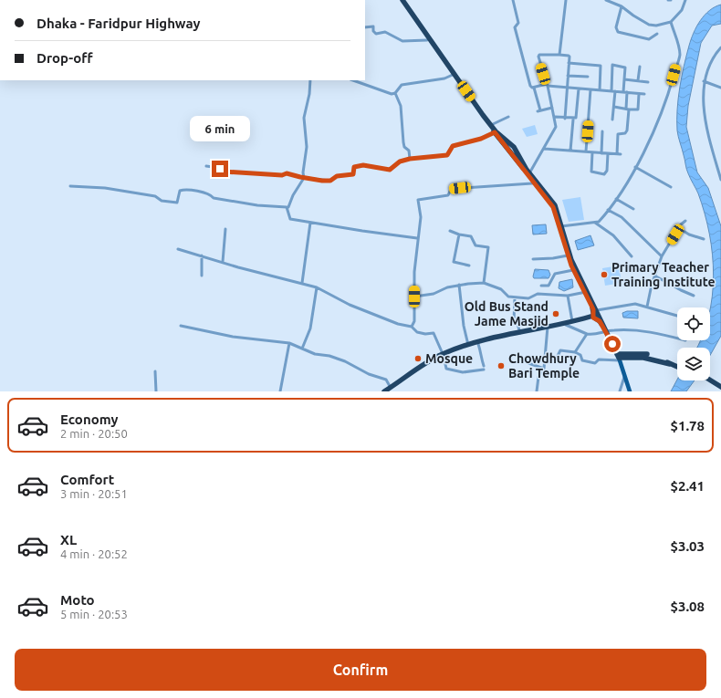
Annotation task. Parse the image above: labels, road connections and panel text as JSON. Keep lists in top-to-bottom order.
{
  "places": [
    "Primary Teacher Training Institute",
    "Old Bus Stand Jame Masjid",
    "Mosque",
    "Chowdhury Bari Temple"
  ],
  "page": {
    "banner": ["Dhaka - Faridpur Highway", "Drop-off"],
    "bubble": "6 min",
    "list": [
      {
        "name": "Economy",
        "note": "2 min · 20:50",
        "value": "$1.78"
      },
      {
        "name": "Comfort",
        "note": "3 min · 20:51",
        "value": "$2.41"
      },
      {
        "name": "XL",
        "note": "4 min · 20:52",
        "value": "$3.03"
      },
      {
        "name": "Moto",
        "note": "5 min · 20:53",
        "value": "$3.08"
      }
    ],
    "buttons": "Confirm"
  }
}
